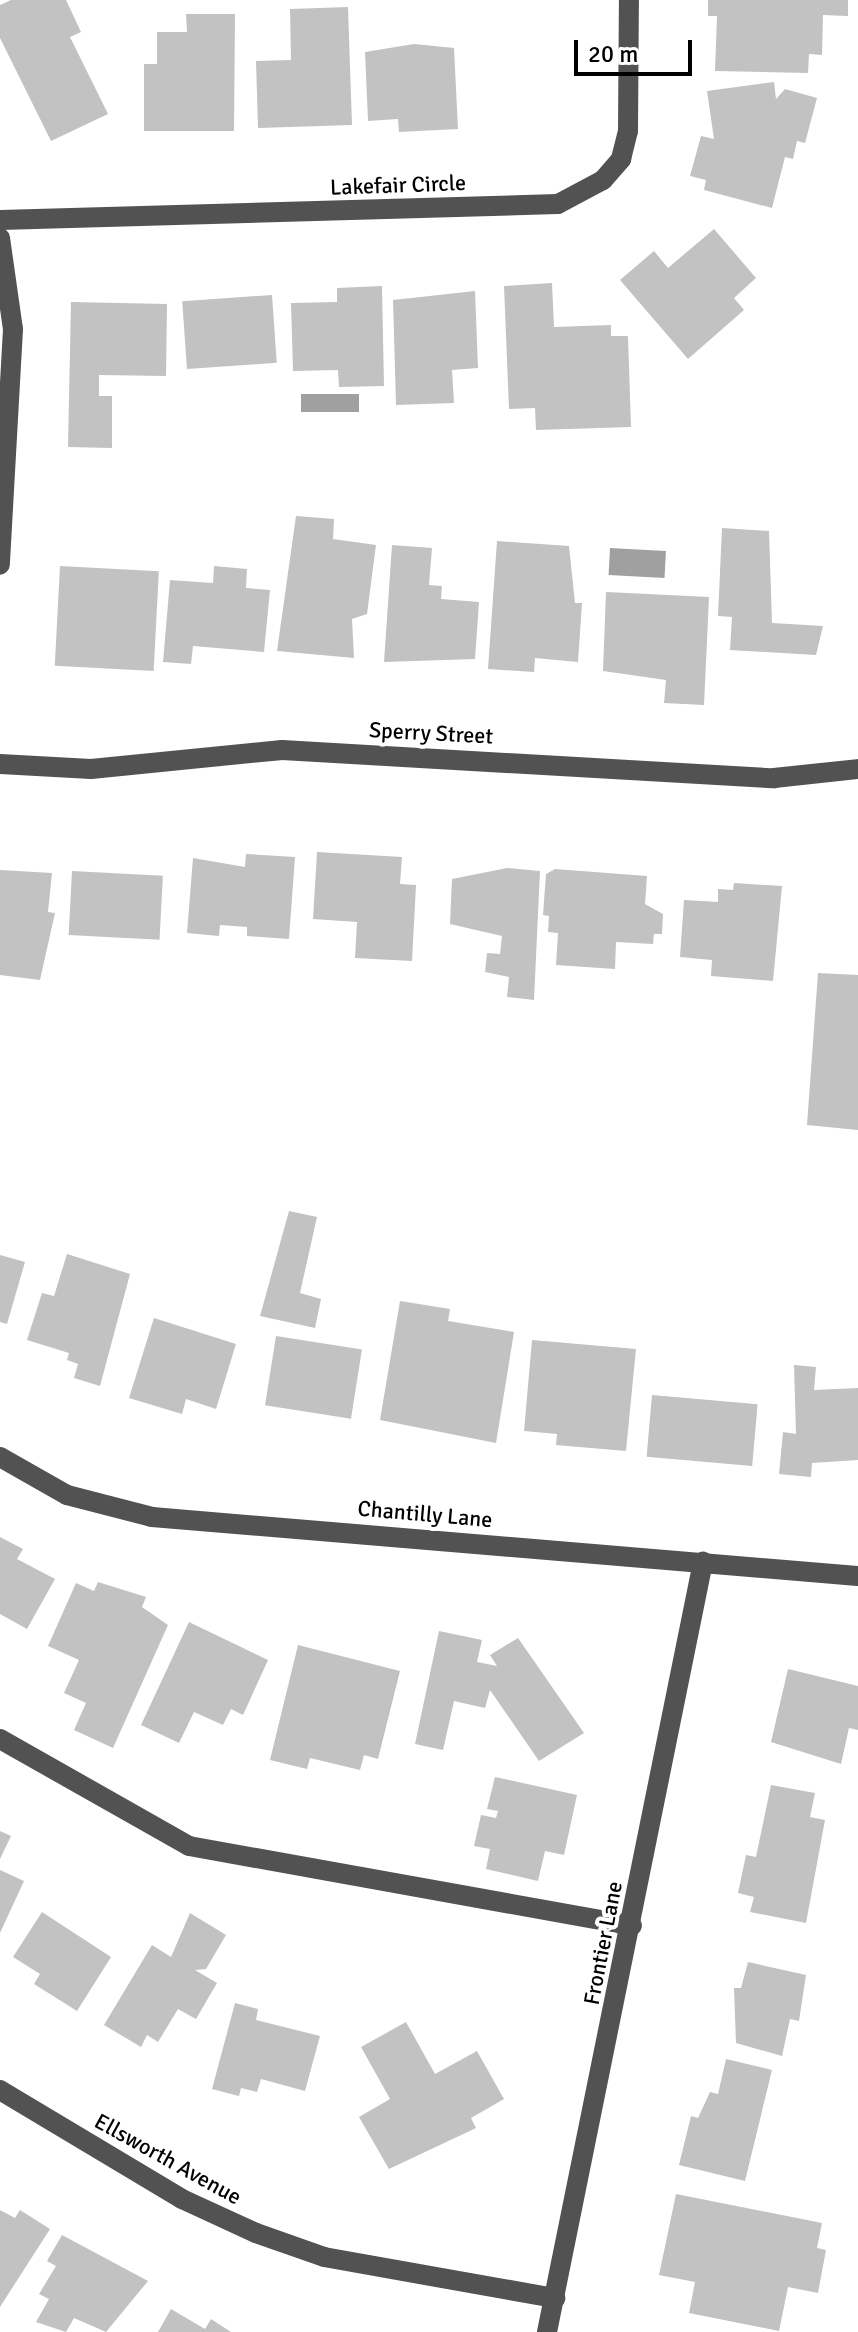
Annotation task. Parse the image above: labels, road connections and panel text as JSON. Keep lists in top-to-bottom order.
{
  "streets": {
    "street": [
      "Lakefair Circle",
      "Sperry Street",
      "Chantilly Lane",
      "Frontier Lane",
      "Ellsworth Avenue"
    ]
  },
  "crossings": [
    ["Chantilly Lane", "Frontier Lane"],
    ["Frontier Lane", "Ellsworth Avenue"]
  ],
  "scale_bar": "20 m"
}
